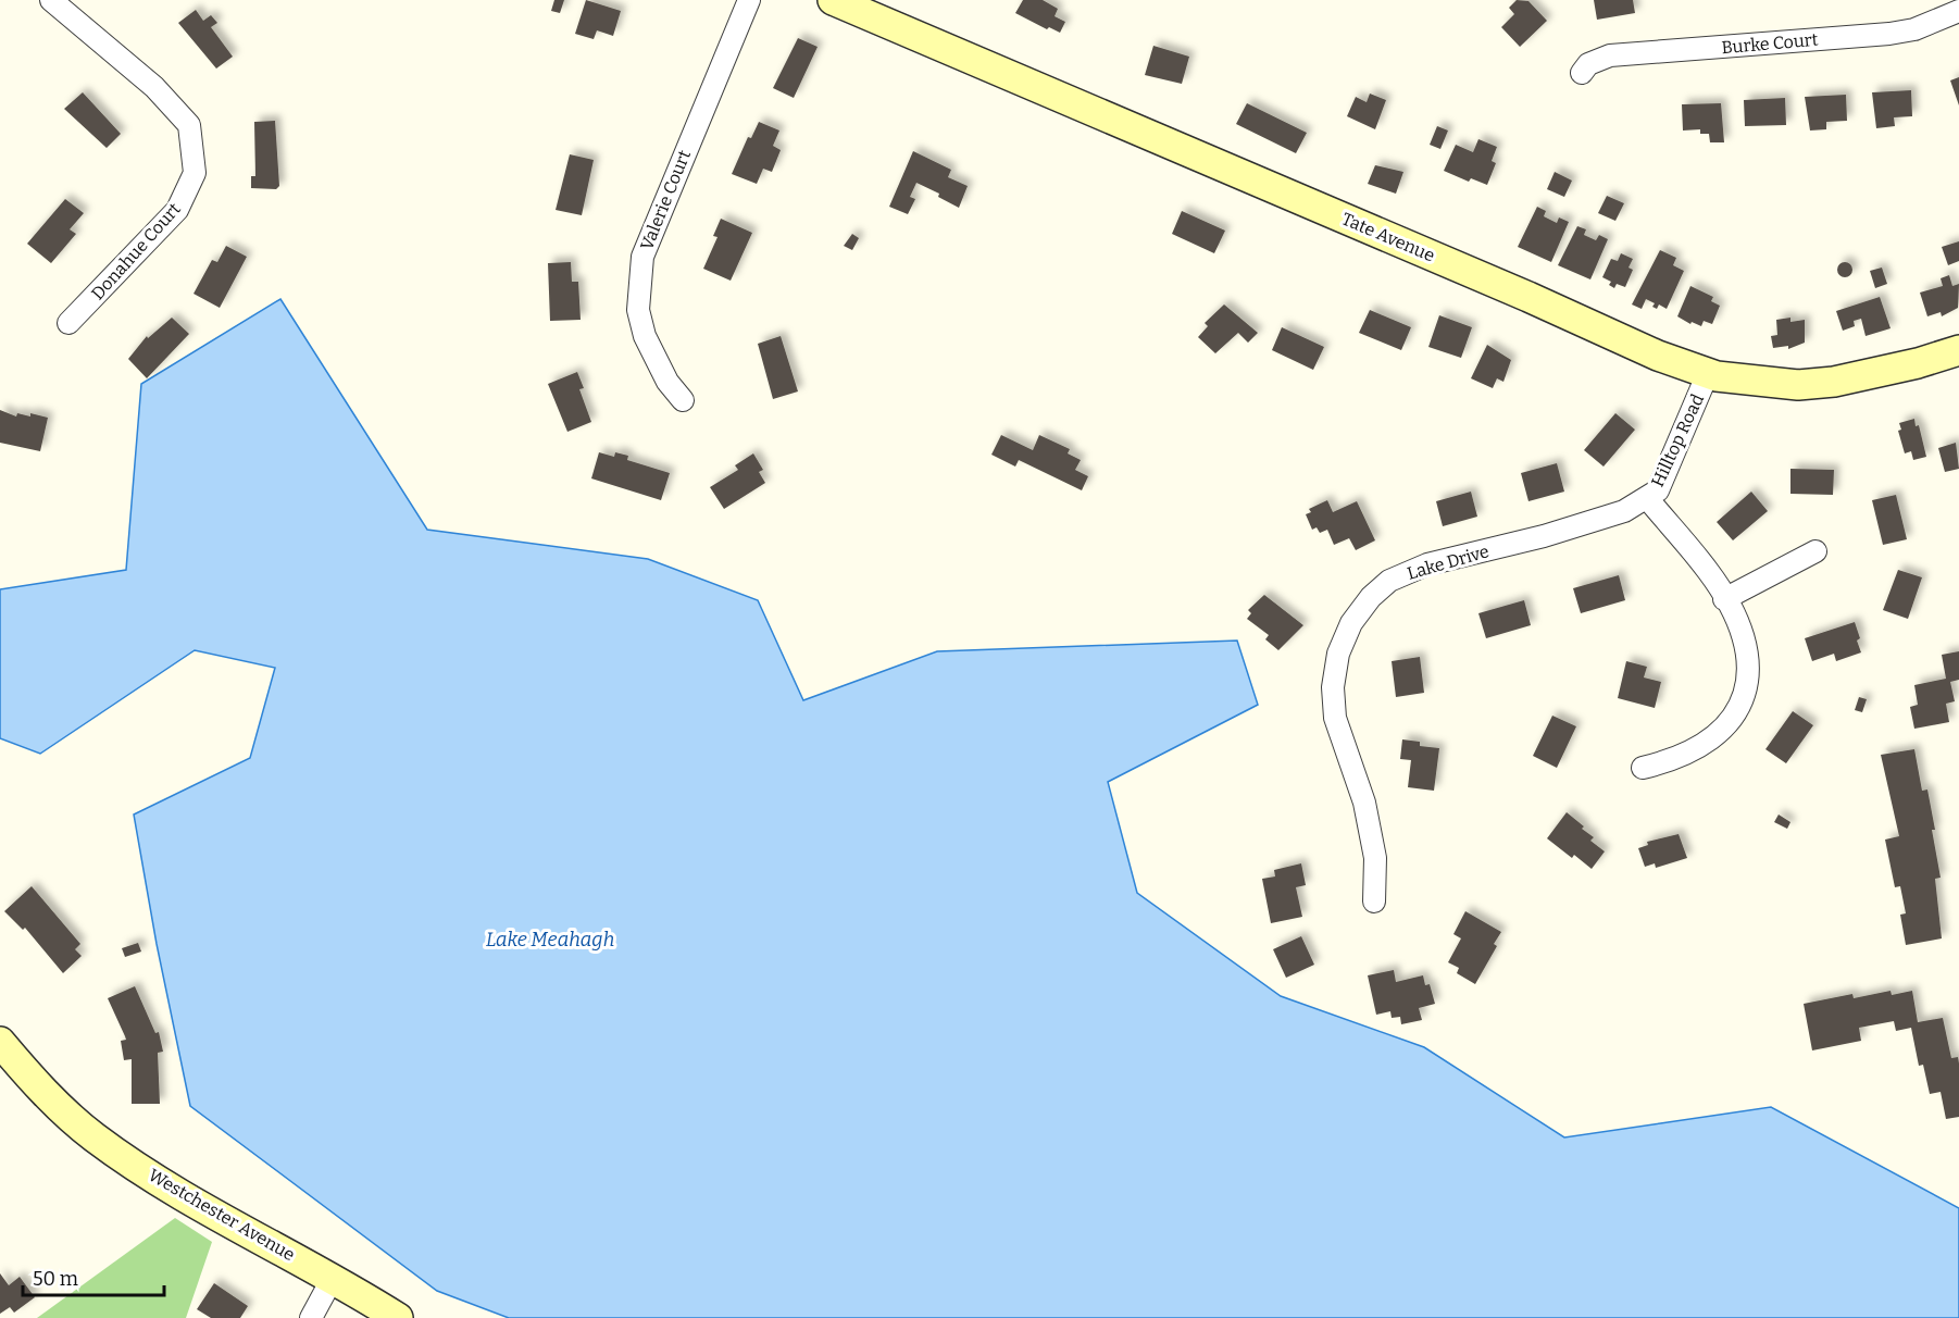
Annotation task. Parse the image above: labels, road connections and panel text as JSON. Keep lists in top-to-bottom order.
{
  "streets": {
    "street": [
      "Burke Court",
      "Valerie Court",
      "Tate Avenue",
      "Donahue Court",
      "Hilltop Road",
      "Lake Drive",
      "Westchester Avenue"
    ]
  },
  "crossings": [
    ["Tate Avenue", "Hilltop Road"],
    ["Hilltop Road", "Lake Drive"]
  ],
  "water": ["Lake Meahagh"],
  "scale_bar": "50 m"
}
